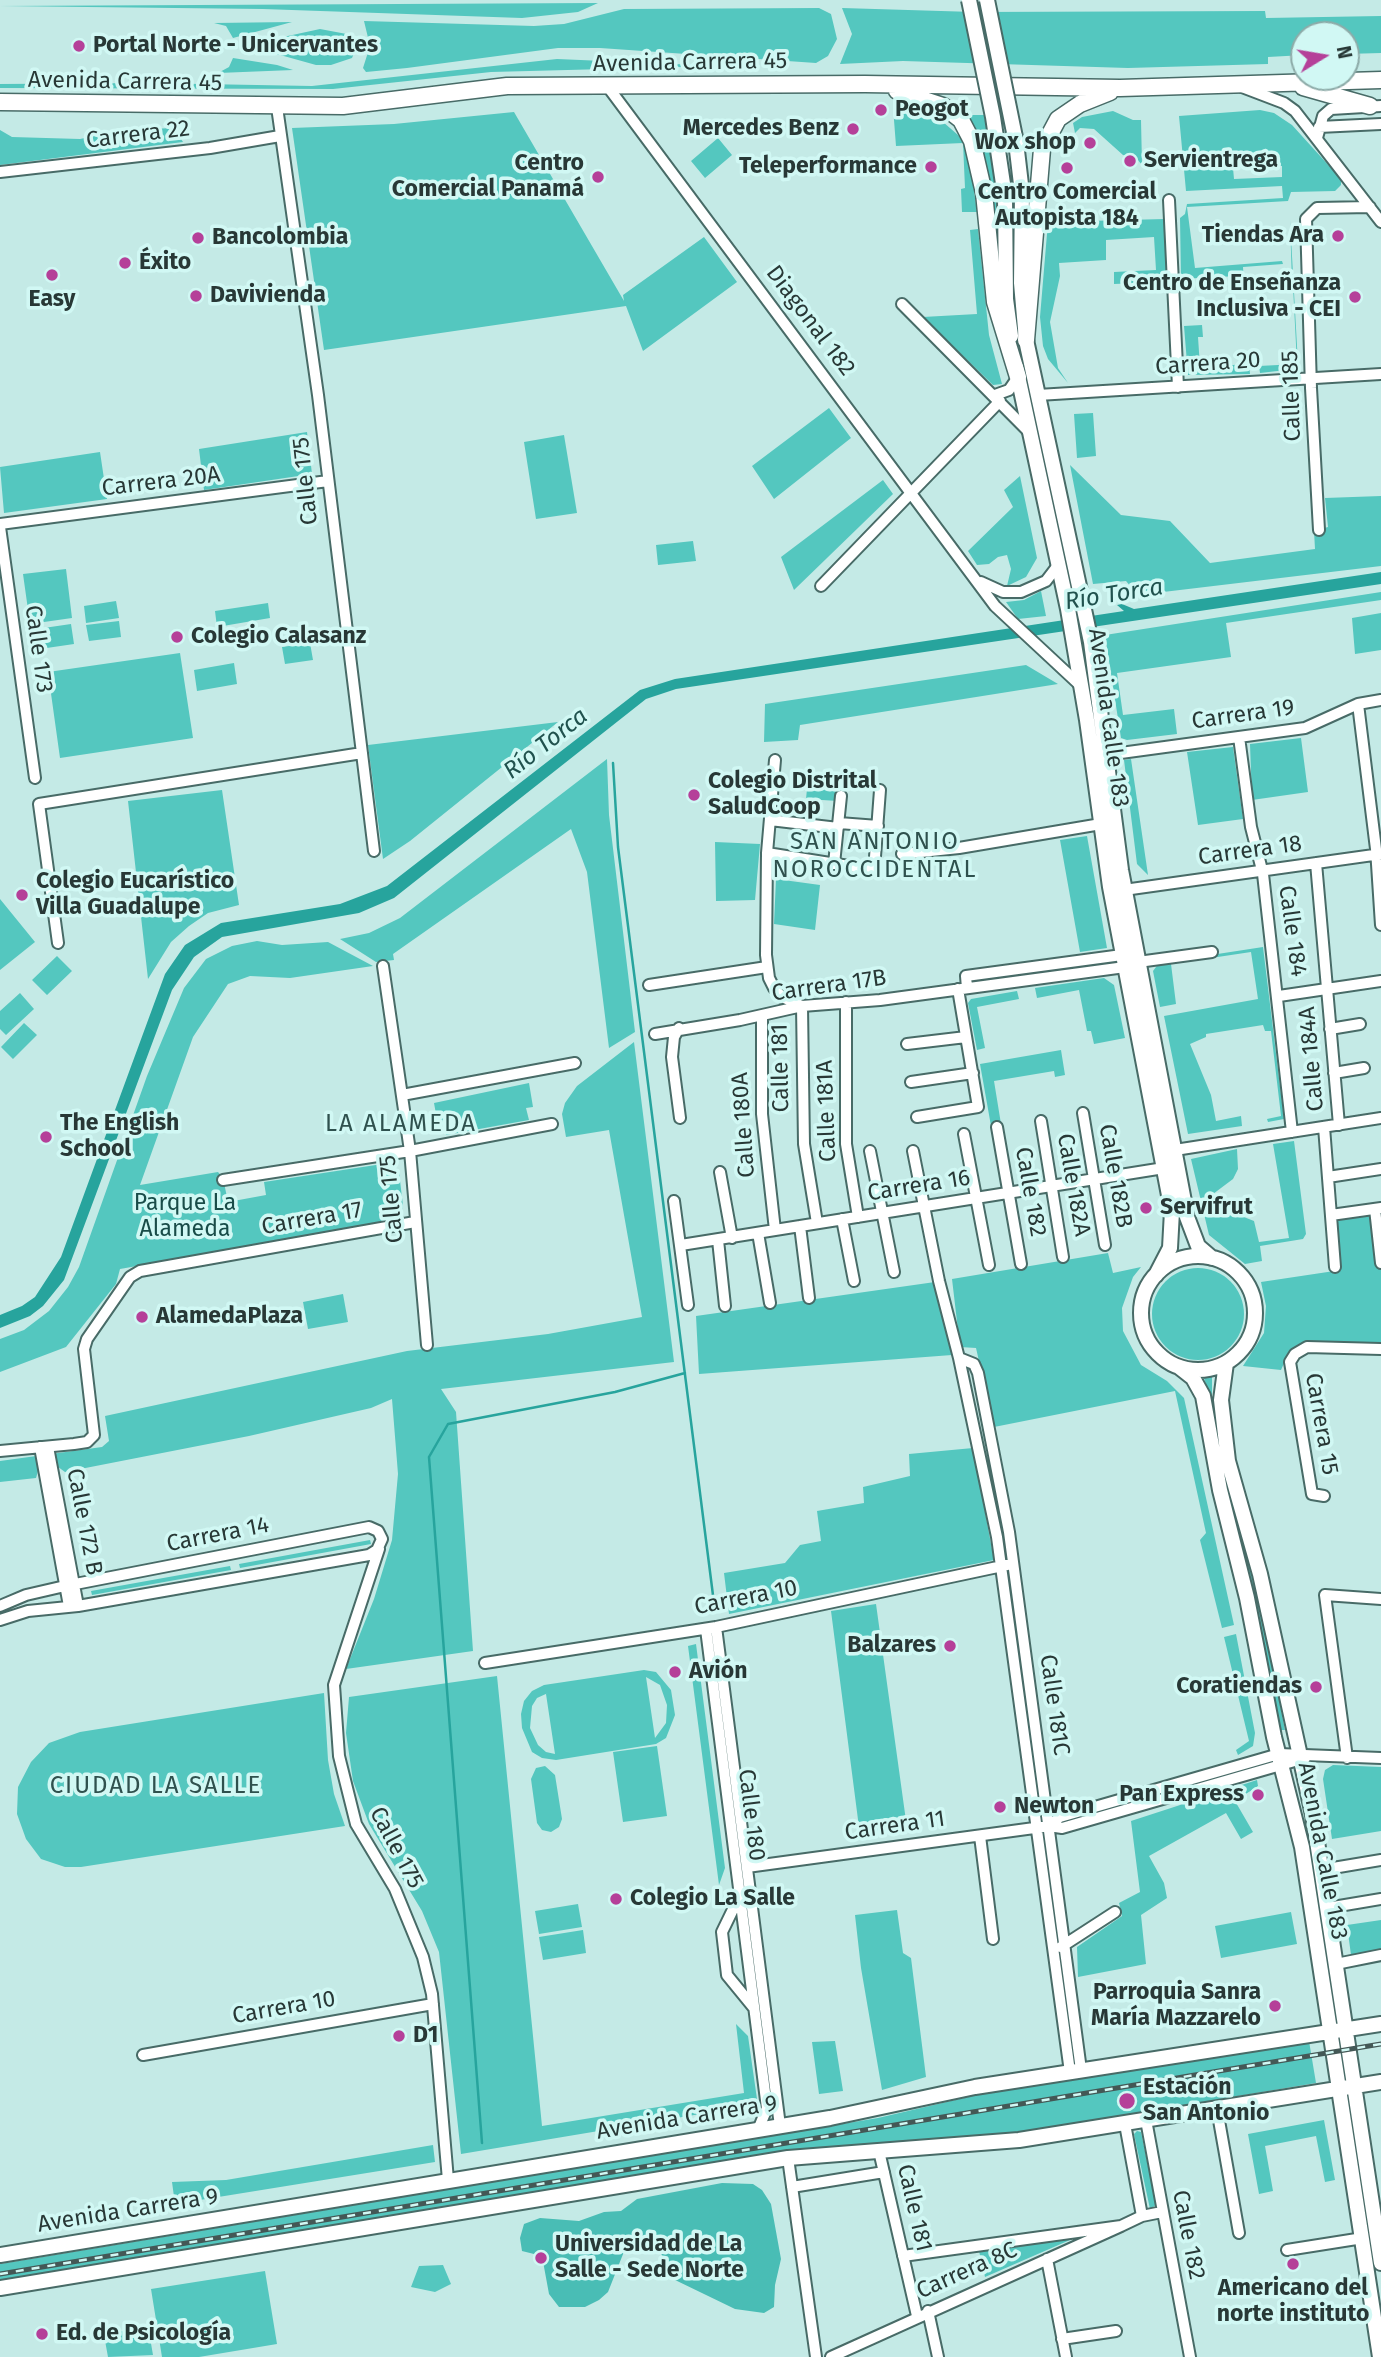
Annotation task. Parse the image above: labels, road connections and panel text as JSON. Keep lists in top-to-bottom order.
{
  "streets": {
    "highway": ["Avenida Carrera 45"],
    "main road": ["Avenida Calle 183", "Avenida Carrera 9"],
    "street": [
      "Carrera 22",
      "Diagonal 182",
      "Carrera 20",
      "Calle 185",
      "Calle 175",
      "Carrera 20A",
      "Calle 173",
      "Carrera 19",
      "Carrera 18",
      "Calle 184",
      "Carrera 17B",
      "Calle 184A",
      "Calle 181",
      "Calle 181A",
      "Calle 180A",
      "Calle 182B",
      "Calle 182A",
      "Carrera 16",
      "Calle 182",
      "Carrera 17",
      "Carrera 15",
      "Calle 172 B",
      "Carrera 14",
      "Carrera 10",
      "Calle 181C",
      "Calle 180",
      "Carrera 11",
      "Carrera 8C"
    ]
  },
  "crossings": [
    ["Avenida Carrera 45", "Diagonal 182"],
    ["Avenida Carrera 45", "Calle 175"],
    ["Carrera 22", "Calle 175"],
    ["Diagonal 182", "Avenida Calle 183"],
    ["Carrera 20", "Calle 185"],
    ["Carrera 20", "Avenida Calle 183"],
    ["Calle 175", "Carrera 20A"],
    ["Calle 175", "Carrera 17"],
    ["Calle 175", "Carrera 14"],
    ["Calle 175", "Carrera 10"],
    ["Calle 175", "Avenida Carrera 9"],
    ["Carrera 20A", "Calle 173"],
    ["Carrera 19", "Avenida Calle 183"],
    ["Carrera 19", "Calle 184"],
    ["Avenida Calle 183", "Carrera 18"],
    ["Avenida Calle 183", "Carrera 17B"],
    ["Avenida Calle 183", "Carrera 16"],
    ["Avenida Calle 183", "Carrera 11"],
    ["Avenida Calle 183", "Avenida Carrera 9"],
    ["Carrera 18", "Calle 184"],
    ["Carrera 18", "Calle 184A"],
    ["Carrera 17B", "Calle 181"],
    ["Carrera 17B", "Calle 181A"],
    ["Carrera 17B", "Calle 180A"],
    ["Calle 181", "Carrera 16"],
    ["Calle 181", "Carrera 8C"],
    ["Calle 181A", "Carrera 16"],
    ["Calle 180A", "Carrera 16"],
    ["Calle 182B", "Carrera 16"],
    ["Calle 182A", "Carrera 16"],
    ["Carrera 16", "Calle 182"],
    ["Carrera 16", "Calle 181C"],
    ["Calle 182", "Carrera 8C"],
    ["Carrera 17", "Calle 172 B"],
    ["Calle 172 B", "Carrera 14"],
    ["Carrera 10", "Calle 181C"],
    ["Carrera 10", "Calle 180"],
    ["Calle 181C", "Carrera 11"],
    ["Calle 181C", "Avenida Carrera 9"],
    ["Calle 180", "Carrera 11"],
    ["Calle 180", "Avenida Carrera 9"]
  ],
  "districts": ["SAN ANTONIO NOROCCIDENTAL", "LA ALAMEDA", "CIUDAD LA SALLE"],
  "water": ["Río Torca"],
  "parks": ["Parque La Alameda"],
  "places": [
    "Portal Norte - Unicervantes",
    "Peogot",
    "Mercedes Benz",
    "Wox shop",
    "Servientrega",
    "Teleperformance",
    "Centro Comercial Autopista 184",
    "Centro Comercial Panamá",
    "Tiendas Ara",
    "Bancolombia",
    "Éxito",
    "Easy",
    "Davivienda",
    "Centro de Enseñanza Inclusiva - CEI",
    "Colegio Calasanz",
    "Colegio Distrital SaludCoop",
    "Colegio Eucarístico Villa Guadalupe",
    "The English School",
    "Servifrut",
    "AlamedaPlaza",
    "Balzares",
    "Avión",
    "Coratiendas",
    "Pan Express",
    "Newton",
    "Colegio La Salle",
    "Parroquia Sanra María Mazzarelo",
    "D1",
    "Estación San Antonio",
    "Universidad de La Salle - Sede Norte",
    "Americano del norte instituto",
    "Ed. de Psicología"
  ],
  "north": "right"
}
